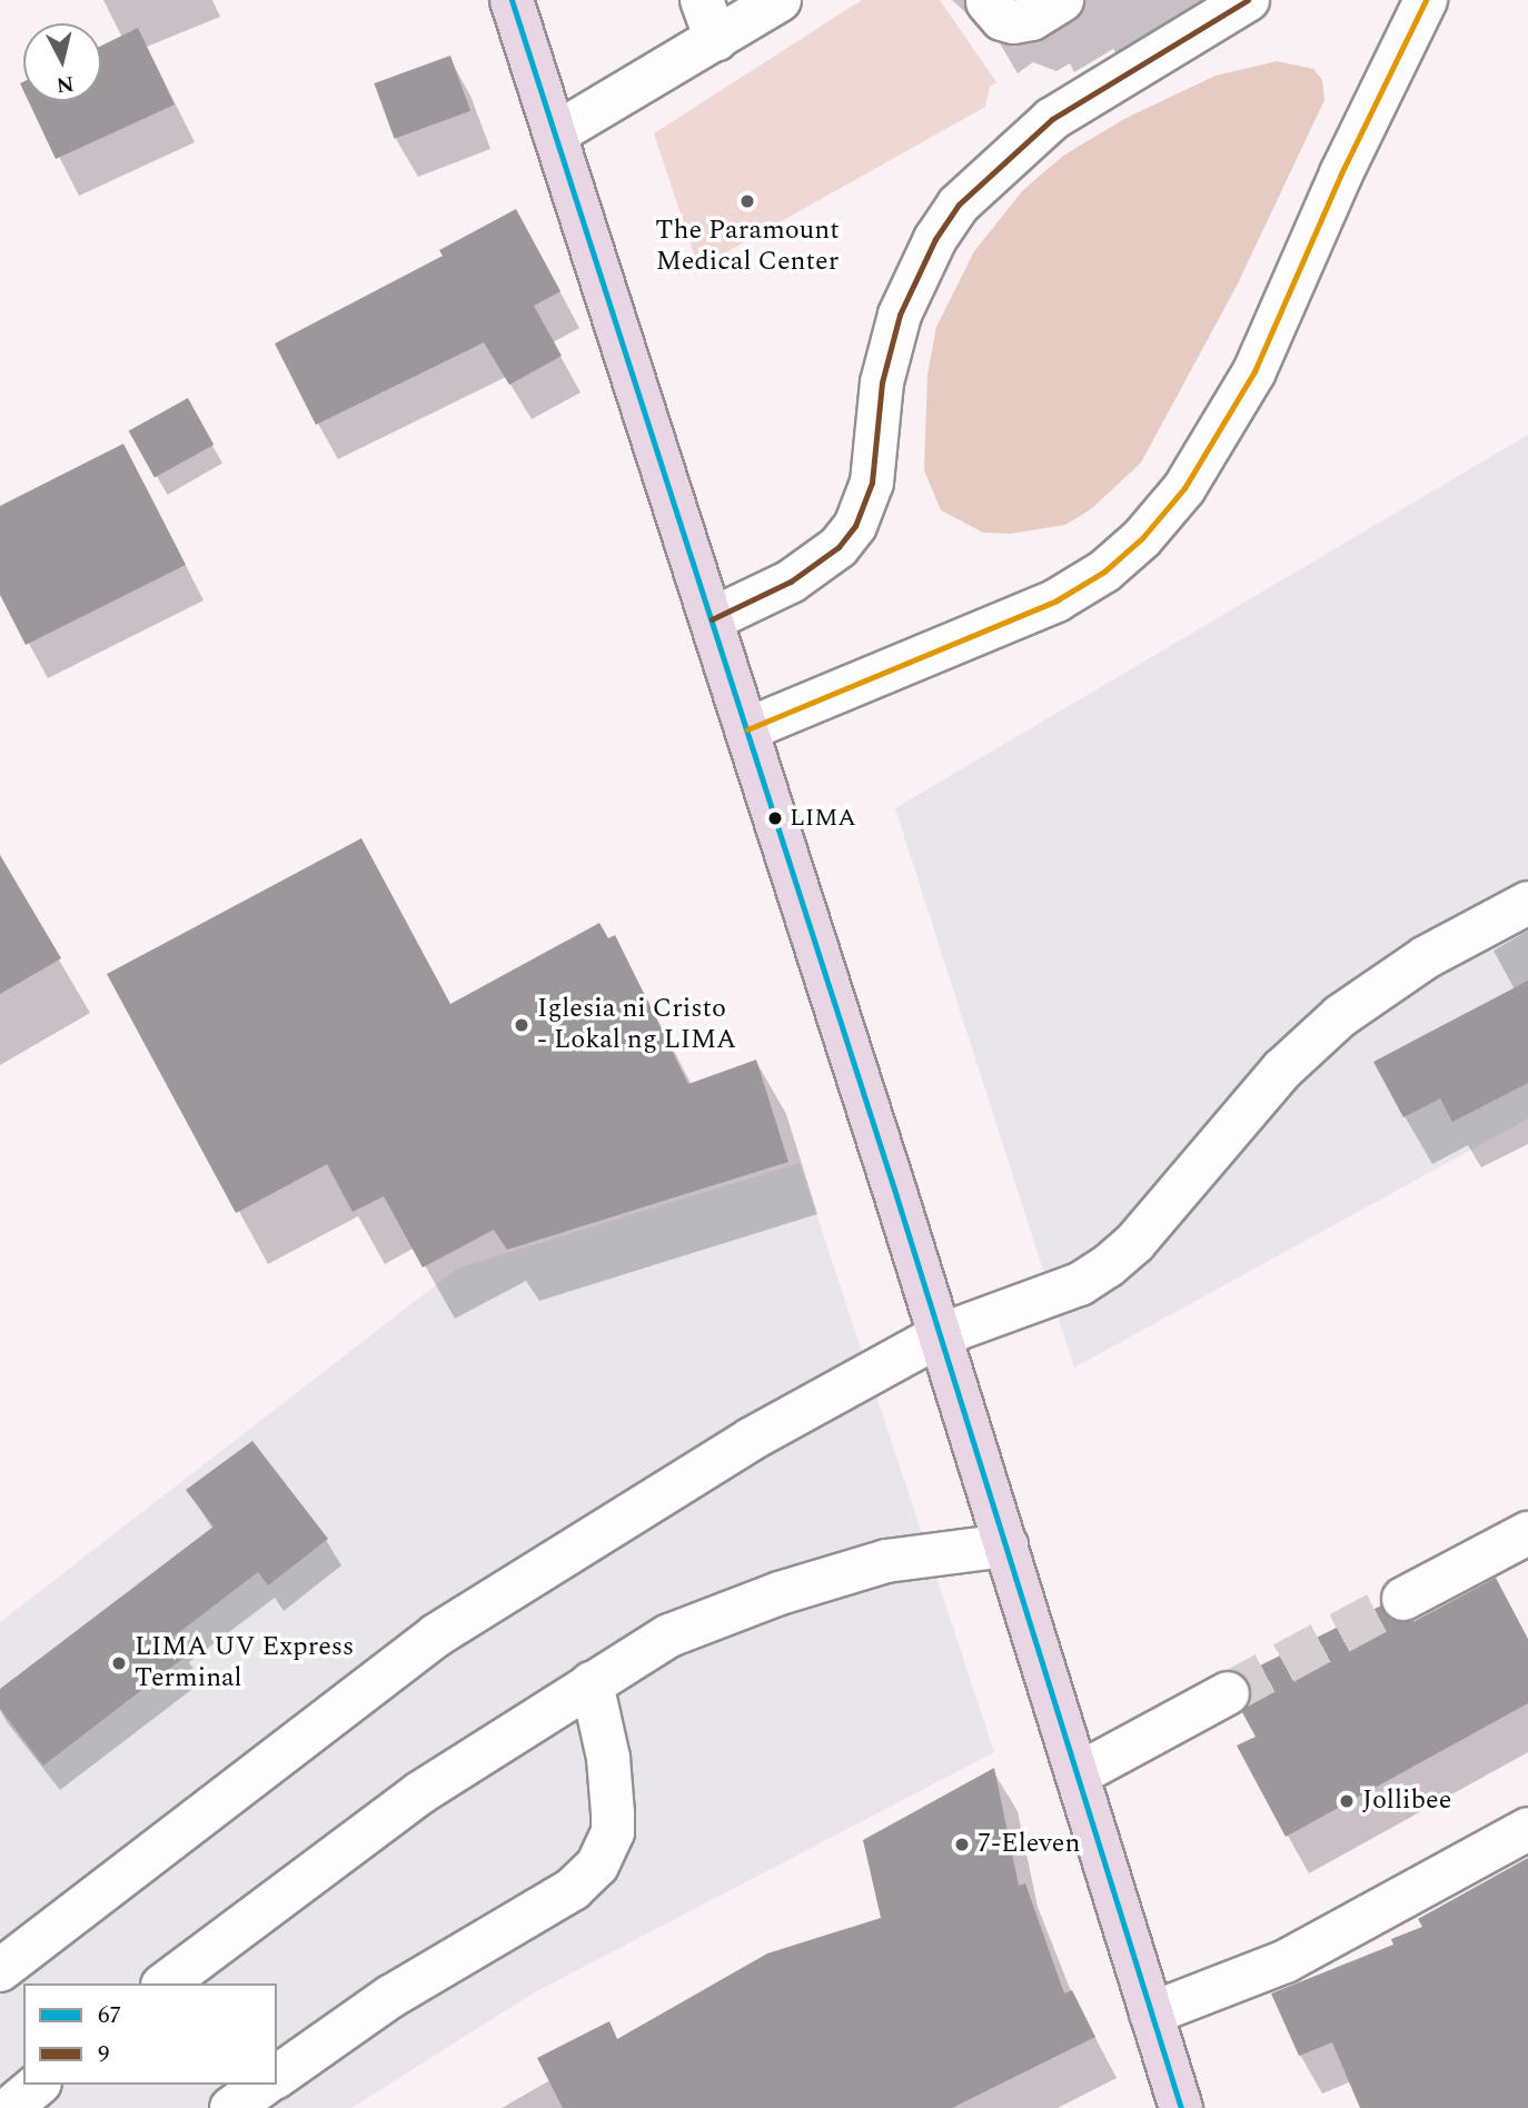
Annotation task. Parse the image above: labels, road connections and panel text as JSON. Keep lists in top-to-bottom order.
{
  "places": [
    "The Paramount Medical Center",
    "LIMA",
    "Iglesia ni Cristo - Lokal ng LIMA",
    "LIMA UV Express Terminal",
    "Jollibee",
    "7-Eleven"
  ],
  "lines": ["transit line 67", "transit line 9"],
  "legend": ["67", "9"],
  "north": "bottom"
}
